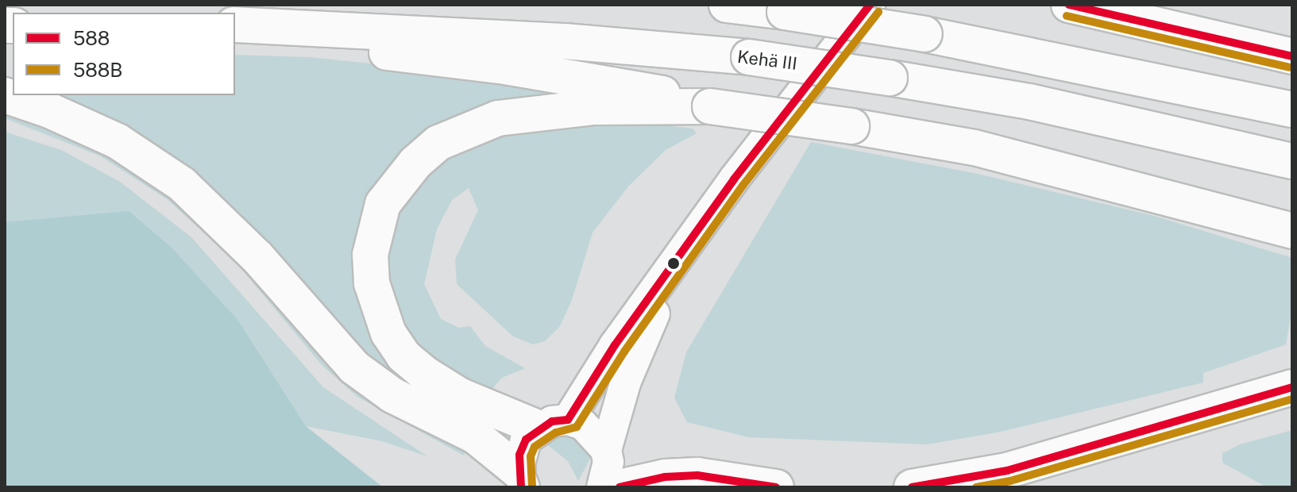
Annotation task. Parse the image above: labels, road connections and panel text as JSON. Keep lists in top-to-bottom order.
{
  "streets": {
    "highway": ["Kehä III"]
  },
  "lines": ["transit line 588", "transit line 588B"],
  "legend": ["588", "588B"]
}
